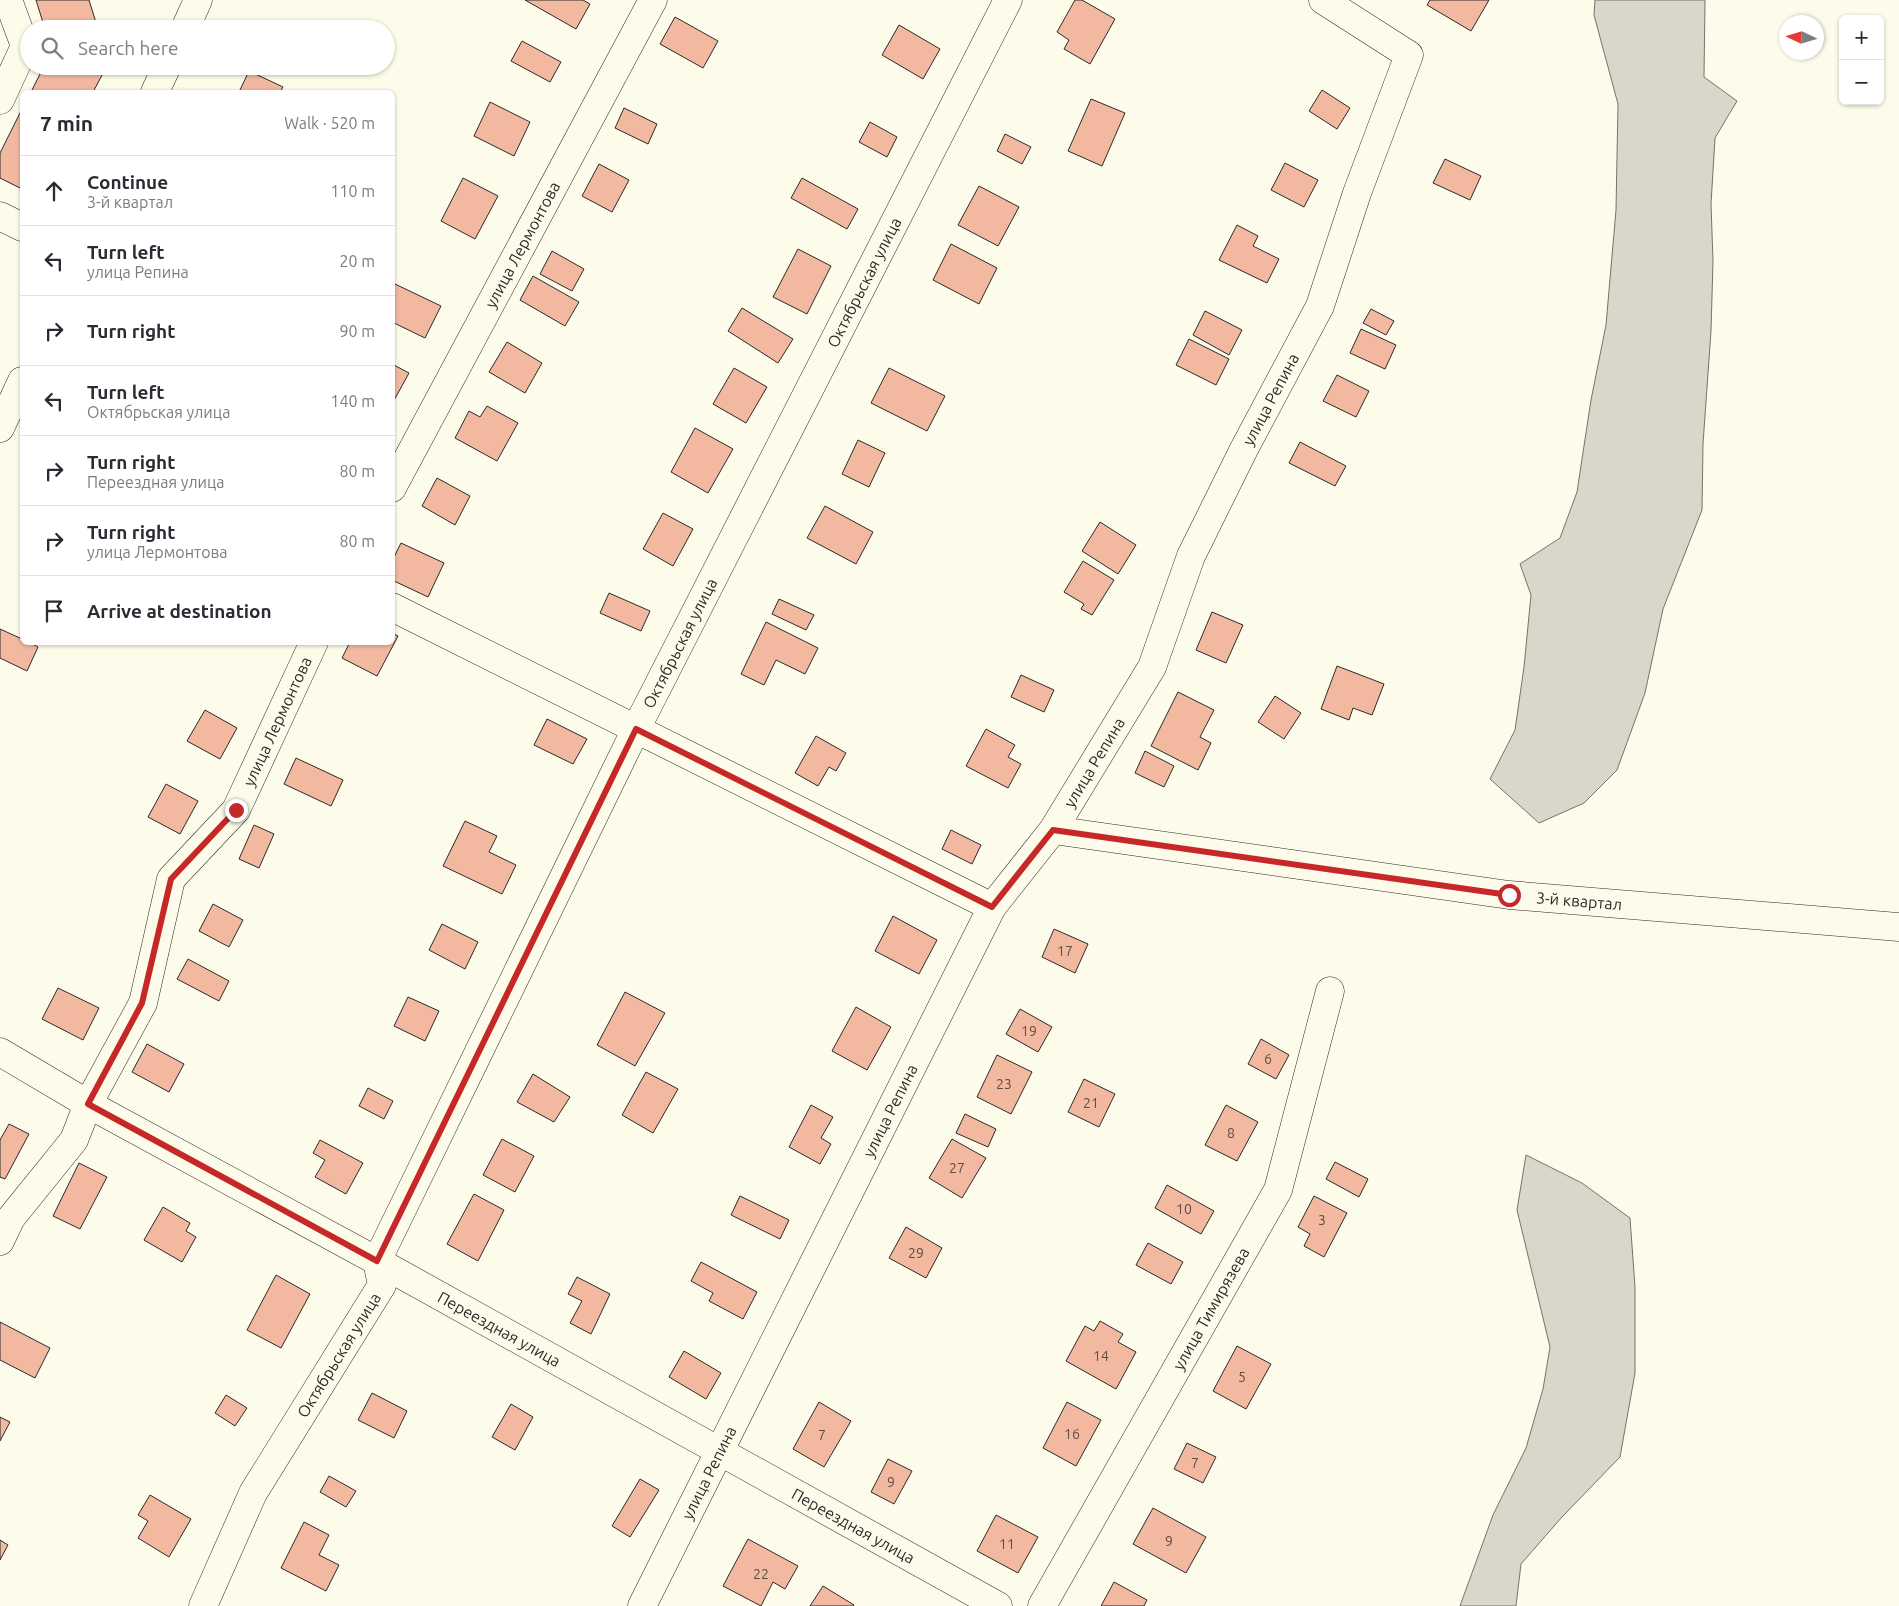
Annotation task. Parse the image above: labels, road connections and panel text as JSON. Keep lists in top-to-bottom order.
{
  "streets": {
    "street": [
      "улица Лермонтова",
      "Октябрьская улица",
      "улица Репина",
      "3-й квартал",
      "улица Тимирязева",
      "Переездная улица"
    ]
  },
  "crossings": [
    ["улица Лермонтова", "Переездная улица"],
    ["Октябрьская улица", "Переездная улица"],
    ["улица Репина", "3-й квартал"],
    ["улица Репина", "Переездная улица"]
  ],
  "house_numbers": [
    "17",
    "19",
    "6",
    "23",
    "21",
    "8",
    "27",
    "10",
    "3",
    "29",
    "14",
    "5",
    "16",
    "7",
    "7",
    "9",
    "9",
    "11",
    "22"
  ],
  "north": "left",
  "page": {
    "map_buttons": ["+", "−"],
    "search": "Search here",
    "heading": ["7 min", "Walk · 520 m"],
    "list": [
      ["Continue", "3-й квартал", "110 m"],
      ["Turn left", "улица Репина", "20 m"],
      ["Turn right", "90 m"],
      ["Turn left", "Октябрьская улица", "140 m"],
      ["Turn right", "Переездная улица", "80 m"],
      ["Turn right", "улица Лермонтова", "80 m"],
      "Arrive at destination"
    ]
  }
}
